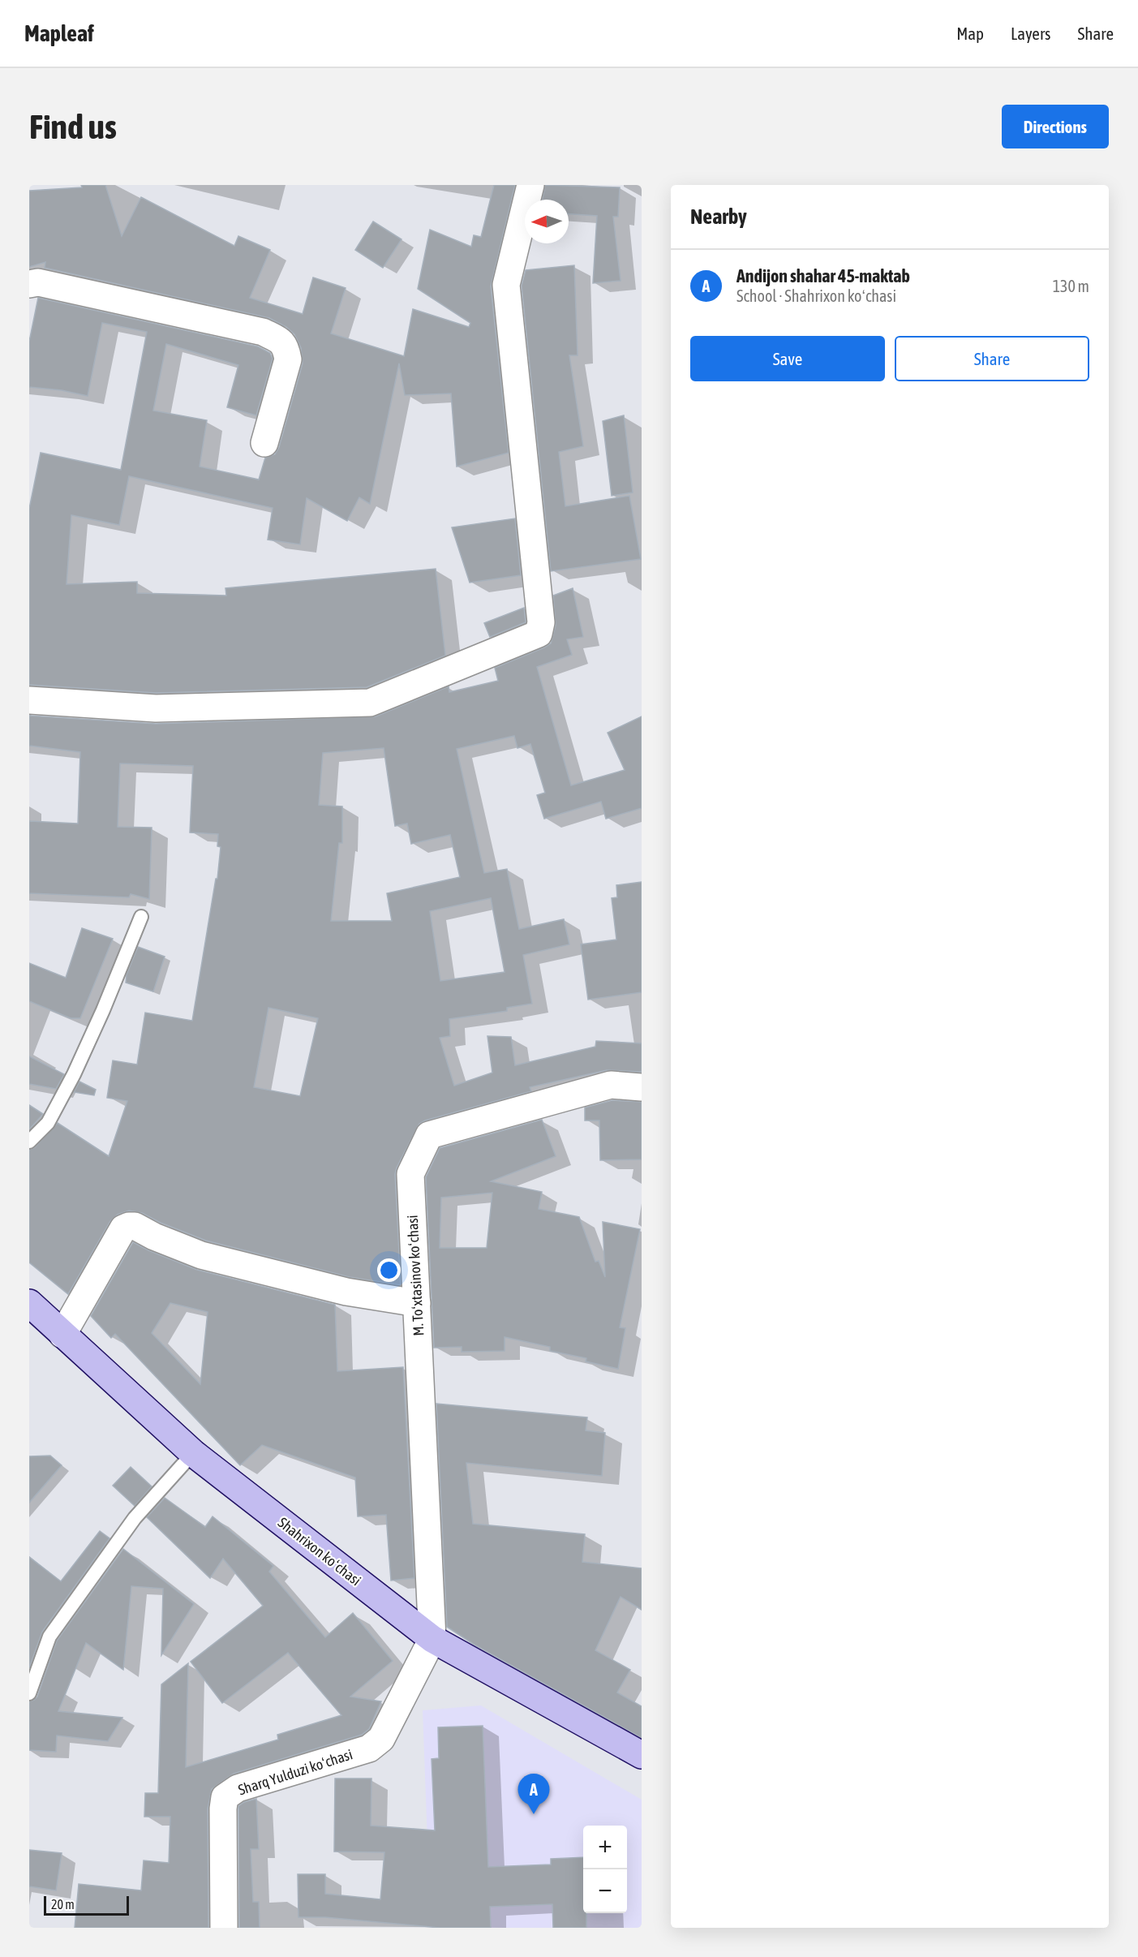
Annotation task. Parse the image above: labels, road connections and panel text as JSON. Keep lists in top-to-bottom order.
{
  "streets": {
    "street": ["M. Toʻxtasinov koʻchasi", "Shahrixon koʻchasi", "Sharq Yulduzi koʻchasi"]
  },
  "crossings": [
    ["M. Toʻxtasinov koʻchasi", "Shahrixon koʻchasi"],
    ["M. Toʻxtasinov koʻchasi", "Sharq Yulduzi koʻchasi"],
    ["Shahrixon koʻchasi", "Sharq Yulduzi koʻchasi"]
  ],
  "scale_bar": "20 m",
  "north": "left",
  "page": {
    "header": "Mapleaf",
    "nav": ["Map", "Layers", "Share"],
    "buttons": [
      "Directions",
      ["Save", "Share"]
    ],
    "title": "Find us",
    "heading": "Nearby",
    "list": [
      {
        "mark": "A",
        "name": "Andijon shahar 45-maktab",
        "note": "School · Shahrixon koʻchasi",
        "value": "130 m"
      }
    ],
    "pins": "A",
    "map_buttons": ["+", "−"],
    "scale": "20 m"
  }
}
